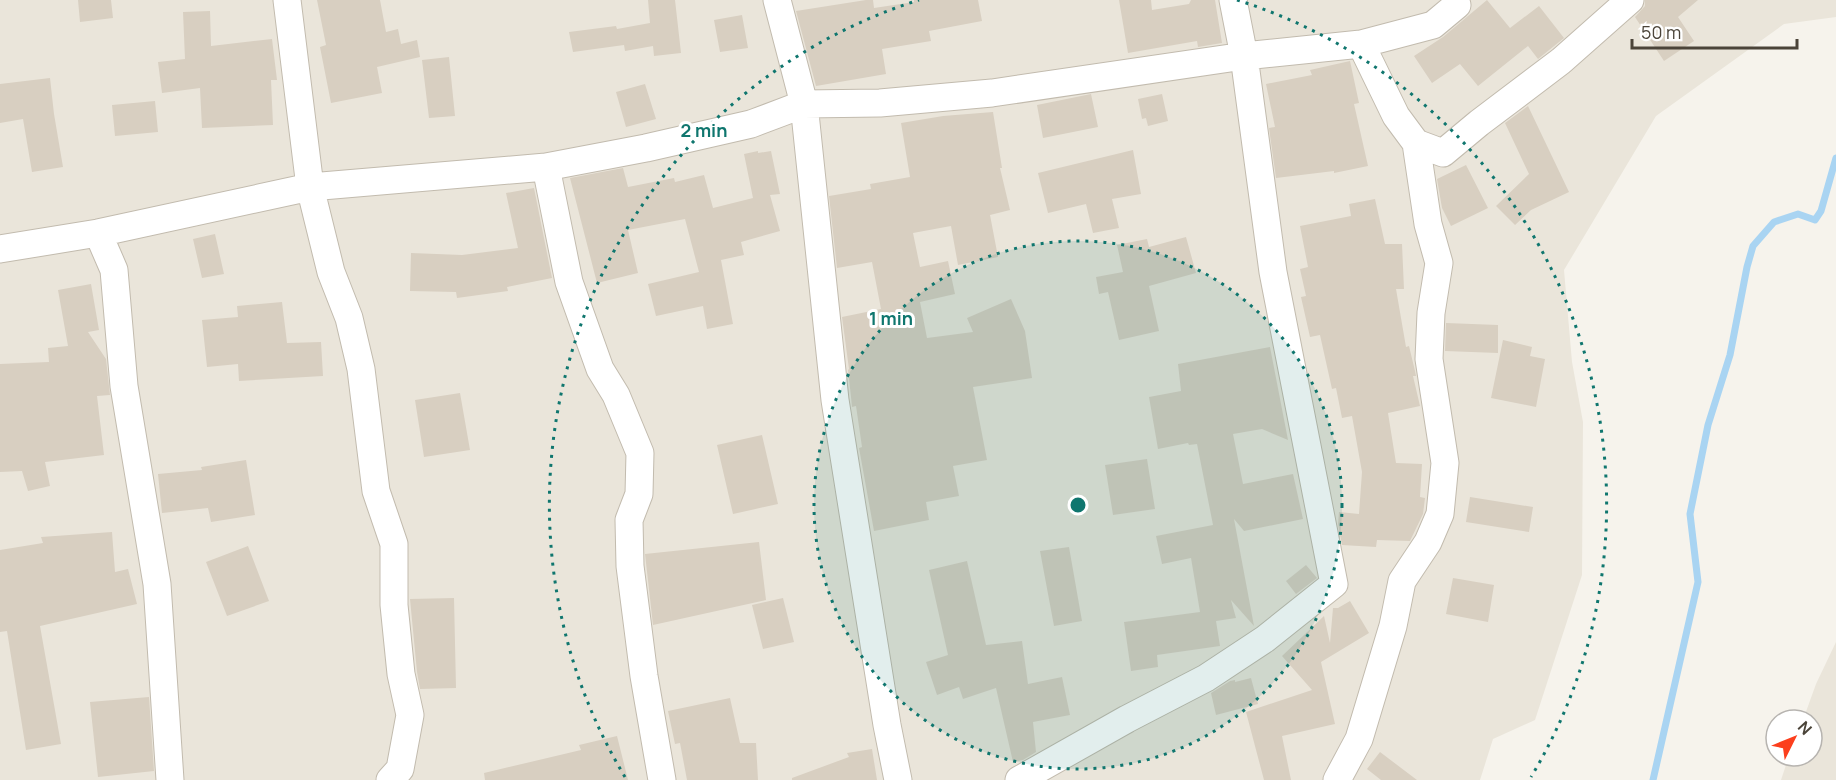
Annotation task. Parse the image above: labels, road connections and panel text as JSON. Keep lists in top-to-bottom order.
{
  "scale_bar": "50 m",
  "north": "top right",
  "rings": ["2 min", "1 min"]
}
